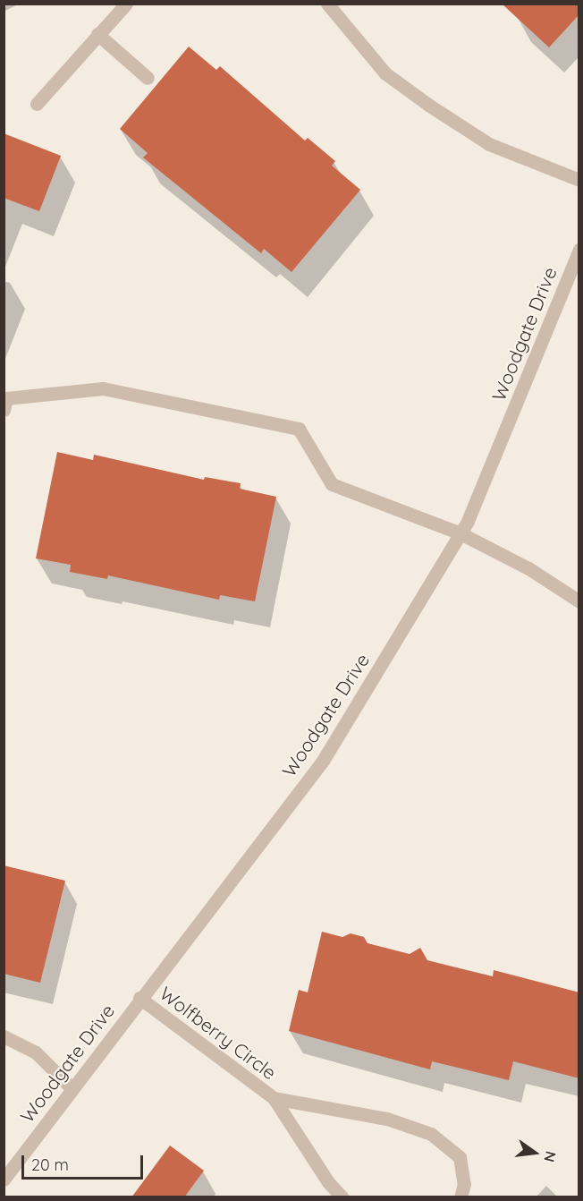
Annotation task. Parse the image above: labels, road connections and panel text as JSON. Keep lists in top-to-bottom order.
{
  "streets": {
    "street": ["Woodgate Drive", "Wolfberry Circle"]
  },
  "crossings": [
    ["Woodgate Drive", "Wolfberry Circle"]
  ],
  "scale_bar": "20 m",
  "north": "right"
}
